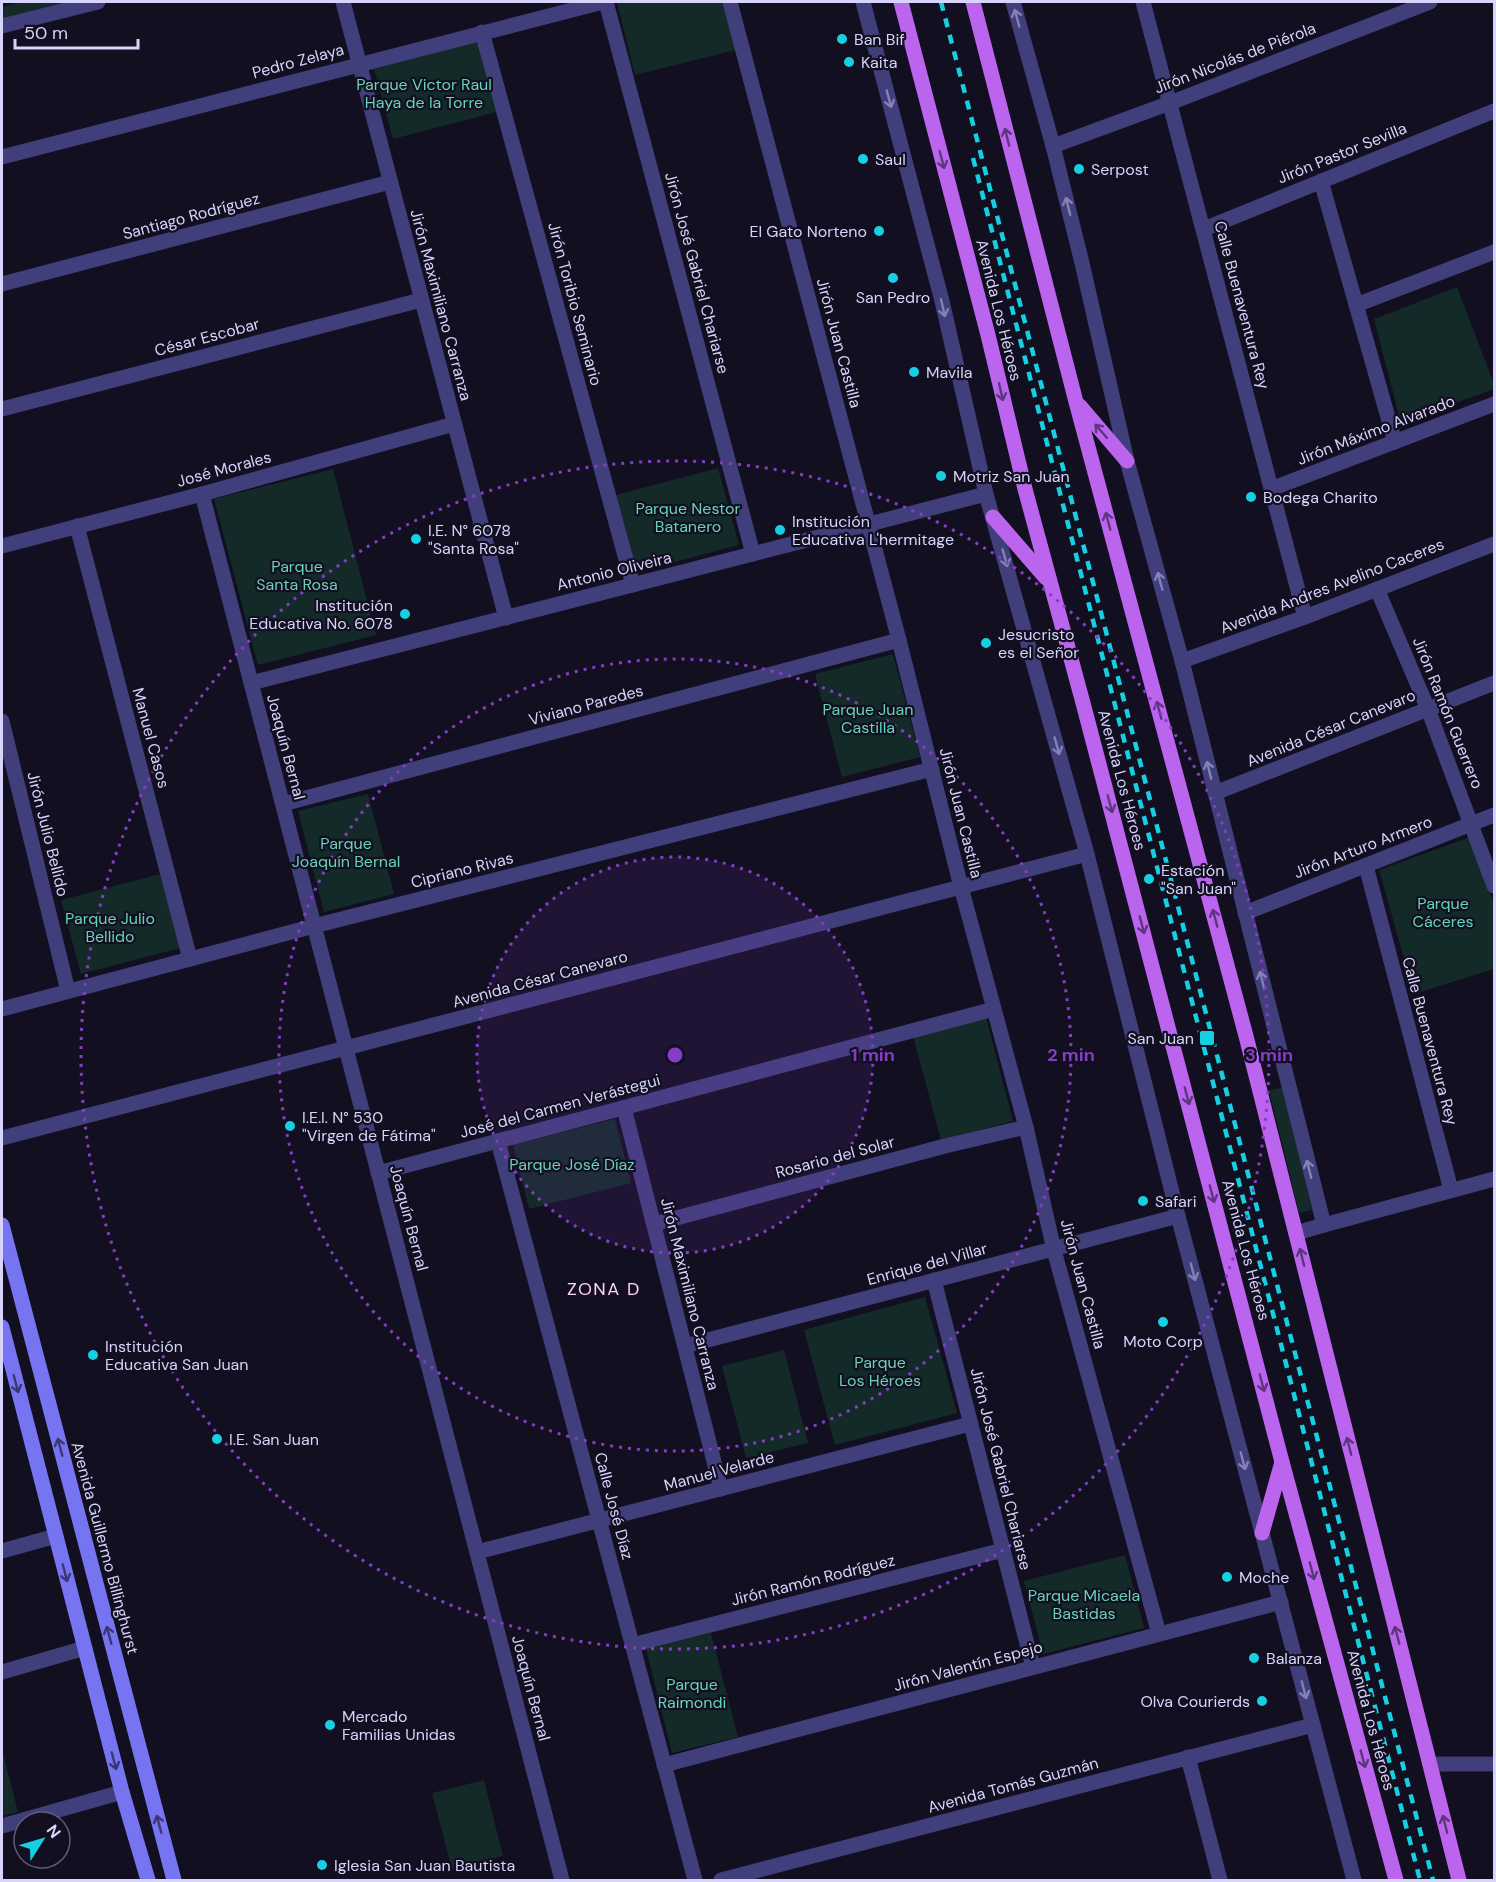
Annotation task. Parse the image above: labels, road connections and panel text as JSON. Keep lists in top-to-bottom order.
{
  "streets": {
    "main road": ["Avenida Los Héroes", "Avenida Guillermo Billinghurst"],
    "street": [
      "Jirón Nicolás de Piérola",
      "Pedro Zelaya",
      "Jirón Pastor Sevilla",
      "Santiago Rodríguez",
      "Jirón José Gabriel Chariarse",
      "Jirón Toribio Seminario",
      "Jirón Maximiliano Carranza",
      "Calle Buenaventura Rey",
      "César Escobar",
      "Jirón Juan Castilla",
      "Jirón Máximo Alvarado",
      "José Morales",
      "Antonio Oliveira",
      "Avenida Andres Avelino Caceres",
      "Viviano Paredes",
      "Jirón Ramón Guerrero",
      "Avenida César Canevaro",
      "Manuel Casos",
      "Joaquín Bernal",
      "Jirón Julio Bellido",
      "Jirón Arturo Armero",
      "Cipriano Rivas",
      "José del Carmen Verástegui",
      "Rosario del Solar",
      "Enrique del Villar",
      "Manuel Velarde",
      "Calle José Díaz",
      "Jirón Ramón Rodríguez",
      "Jirón Valentín Espejo",
      "Avenida Tomás Guzmán"
    ]
  },
  "crossings": [
    ["Jirón Nicolás de Piérola", "Calle Buenaventura Rey"],
    ["Pedro Zelaya", "Jirón José Gabriel Chariarse"],
    ["Pedro Zelaya", "Jirón Toribio Seminario"],
    ["Pedro Zelaya", "Jirón Maximiliano Carranza"],
    ["Jirón Pastor Sevilla", "Calle Buenaventura Rey"],
    ["Santiago Rodríguez", "Jirón Maximiliano Carranza"],
    ["Jirón José Gabriel Chariarse", "Antonio Oliveira"],
    ["Jirón José Gabriel Chariarse", "Enrique del Villar"],
    ["Jirón José Gabriel Chariarse", "Manuel Velarde"],
    ["Jirón José Gabriel Chariarse", "Jirón Ramón Rodríguez"],
    ["Jirón José Gabriel Chariarse", "Jirón Valentín Espejo"],
    ["Jirón Toribio Seminario", "Antonio Oliveira"],
    ["Jirón Maximiliano Carranza", "César Escobar"],
    ["Jirón Maximiliano Carranza", "José Morales"],
    ["Jirón Maximiliano Carranza", "Antonio Oliveira"],
    ["Jirón Maximiliano Carranza", "José del Carmen Verástegui"],
    ["Jirón Maximiliano Carranza", "Rosario del Solar"],
    ["Jirón Maximiliano Carranza", "Enrique del Villar"],
    ["Jirón Maximiliano Carranza", "Manuel Velarde"],
    ["Calle Buenaventura Rey", "Jirón Máximo Alvarado"],
    ["Calle Buenaventura Rey", "Avenida Andres Avelino Caceres"],
    ["Calle Buenaventura Rey", "Jirón Arturo Armero"],
    ["Jirón Juan Castilla", "Antonio Oliveira"],
    ["Jirón Juan Castilla", "Viviano Paredes"],
    ["Jirón Juan Castilla", "Avenida César Canevaro"],
    ["Jirón Juan Castilla", "Cipriano Rivas"],
    ["Jirón Juan Castilla", "José del Carmen Verástegui"],
    ["Jirón Juan Castilla", "Rosario del Solar"],
    ["Jirón Juan Castilla", "Enrique del Villar"],
    ["Jirón Juan Castilla", "Jirón Valentín Espejo"],
    ["José Morales", "Manuel Casos"],
    ["José Morales", "Joaquín Bernal"],
    ["Antonio Oliveira", "Joaquín Bernal"],
    ["Avenida Andres Avelino Caceres", "Jirón Ramón Guerrero"],
    ["Viviano Paredes", "Joaquín Bernal"],
    ["Jirón Ramón Guerrero", "Avenida César Canevaro"],
    ["Jirón Ramón Guerrero", "Jirón Arturo Armero"],
    ["Avenida César Canevaro", "Joaquín Bernal"],
    ["Manuel Casos", "Cipriano Rivas"],
    ["Joaquín Bernal", "Cipriano Rivas"],
    ["Joaquín Bernal", "José del Carmen Verástegui"],
    ["Joaquín Bernal", "Manuel Velarde"],
    ["Jirón Julio Bellido", "Cipriano Rivas"],
    ["José del Carmen Verástegui", "Calle José Díaz"],
    ["Manuel Velarde", "Calle José Díaz"],
    ["Calle José Díaz", "Jirón Ramón Rodríguez"],
    ["Calle José Díaz", "Jirón Valentín Espejo"]
  ],
  "districts": ["ZONA D"],
  "parks": [
    "Parque Victor Raul Haya de la Torre",
    "Parque Nestor Batanero",
    "Parque Santa Rosa",
    "Parque Juan Castilla",
    "Parque Joaquín Bernal",
    "Parque Cáceres",
    "Parque Julio Bellido",
    "Parque José Díaz",
    "Parque Los Héroes",
    "Parque Micaela Bastidas",
    "Parque Raimondi"
  ],
  "places": {
    "other": [
      "Ban Bif",
      "Kaita",
      "Saul",
      "Serpost",
      "El Gato Norteno",
      "San Pedro",
      "Mavila",
      "Motriz San Juan",
      "Bodega Charito",
      "Institución Educativa L'hermitage",
      "I.E. N° 6078 \"Santa Rosa\"",
      "Institución Educativa No. 6078",
      "Jesucristo es el Señor",
      "Estación \"San Juan\"",
      "I.E.I. N° 530 \"Virgen de Fátima\"",
      "Safari",
      "Moto Corp",
      "Institución Educativa San Juan",
      "I.E. San Juan",
      "Moche",
      "Balanza",
      "Olva Courierds",
      "Mercado Familias Unidas",
      "Iglesia San Juan Bautista"
    ],
    "transit": ["San Juan"]
  },
  "scale_bar": "50 m",
  "north": "top right",
  "rings": ["1 min", "2 min", "3 min"]
}
